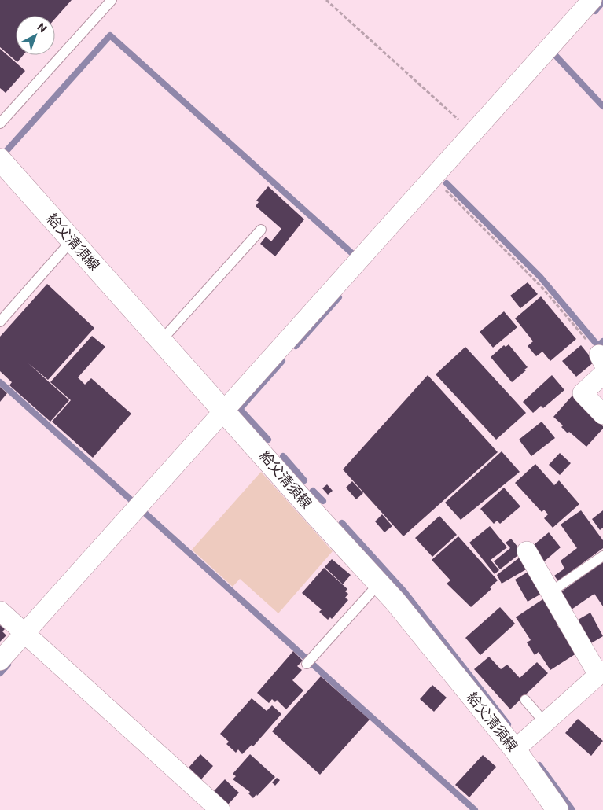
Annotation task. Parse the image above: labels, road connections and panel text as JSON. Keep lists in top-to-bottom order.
{
  "streets": {
    "main road": ["給父清須線"]
  },
  "north": "top right"
}
